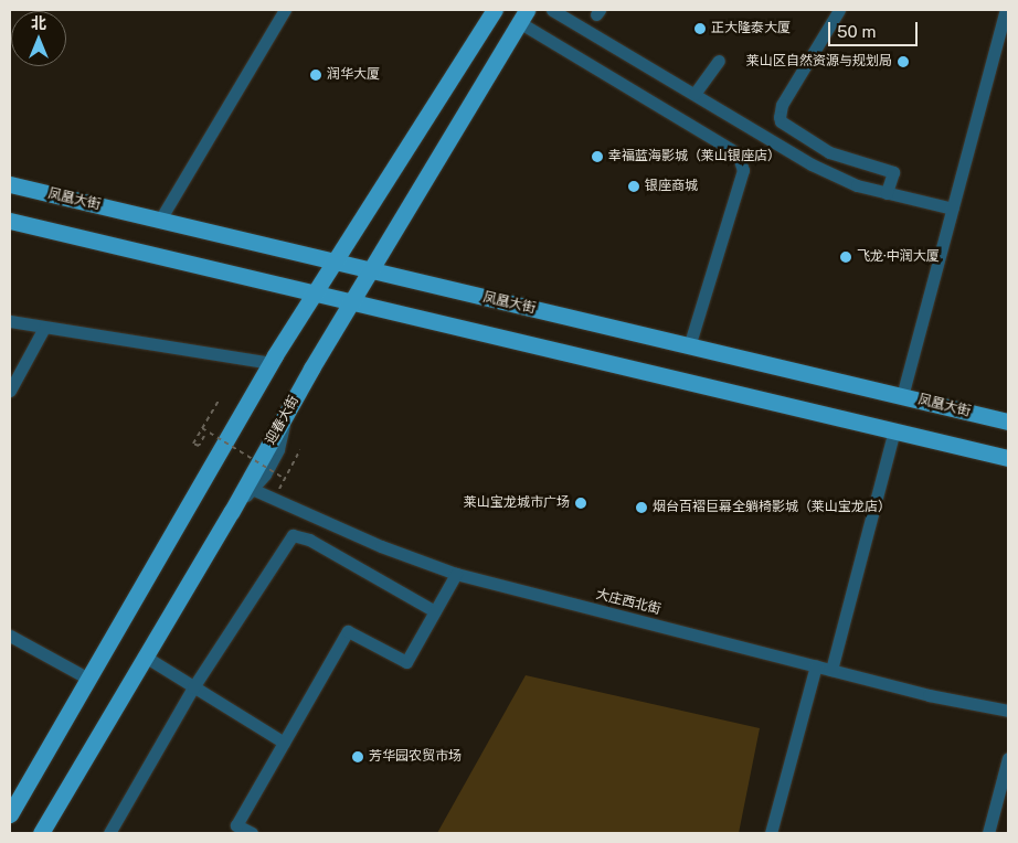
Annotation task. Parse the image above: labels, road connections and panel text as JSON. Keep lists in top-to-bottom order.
{
  "streets": {
    "main road": ["凤凰大街", "迎春大街"],
    "street": ["大庄西北街"]
  },
  "crossings": [
    ["凤凰大街", "迎春大街"]
  ],
  "places": [
    "正大隆泰大厦",
    "莱山区自然资源与规划局",
    "润华大厦",
    "幸福蓝海影城（莱山银座店）",
    "银座商城",
    "飞龙·中润大厦",
    "莱山宝龙城市广场",
    "烟台百褶巨幕全躺椅影城（莱山宝龙店）",
    "芳华园农贸市场"
  ],
  "scale_bar": "50 m",
  "north": "top"
}
